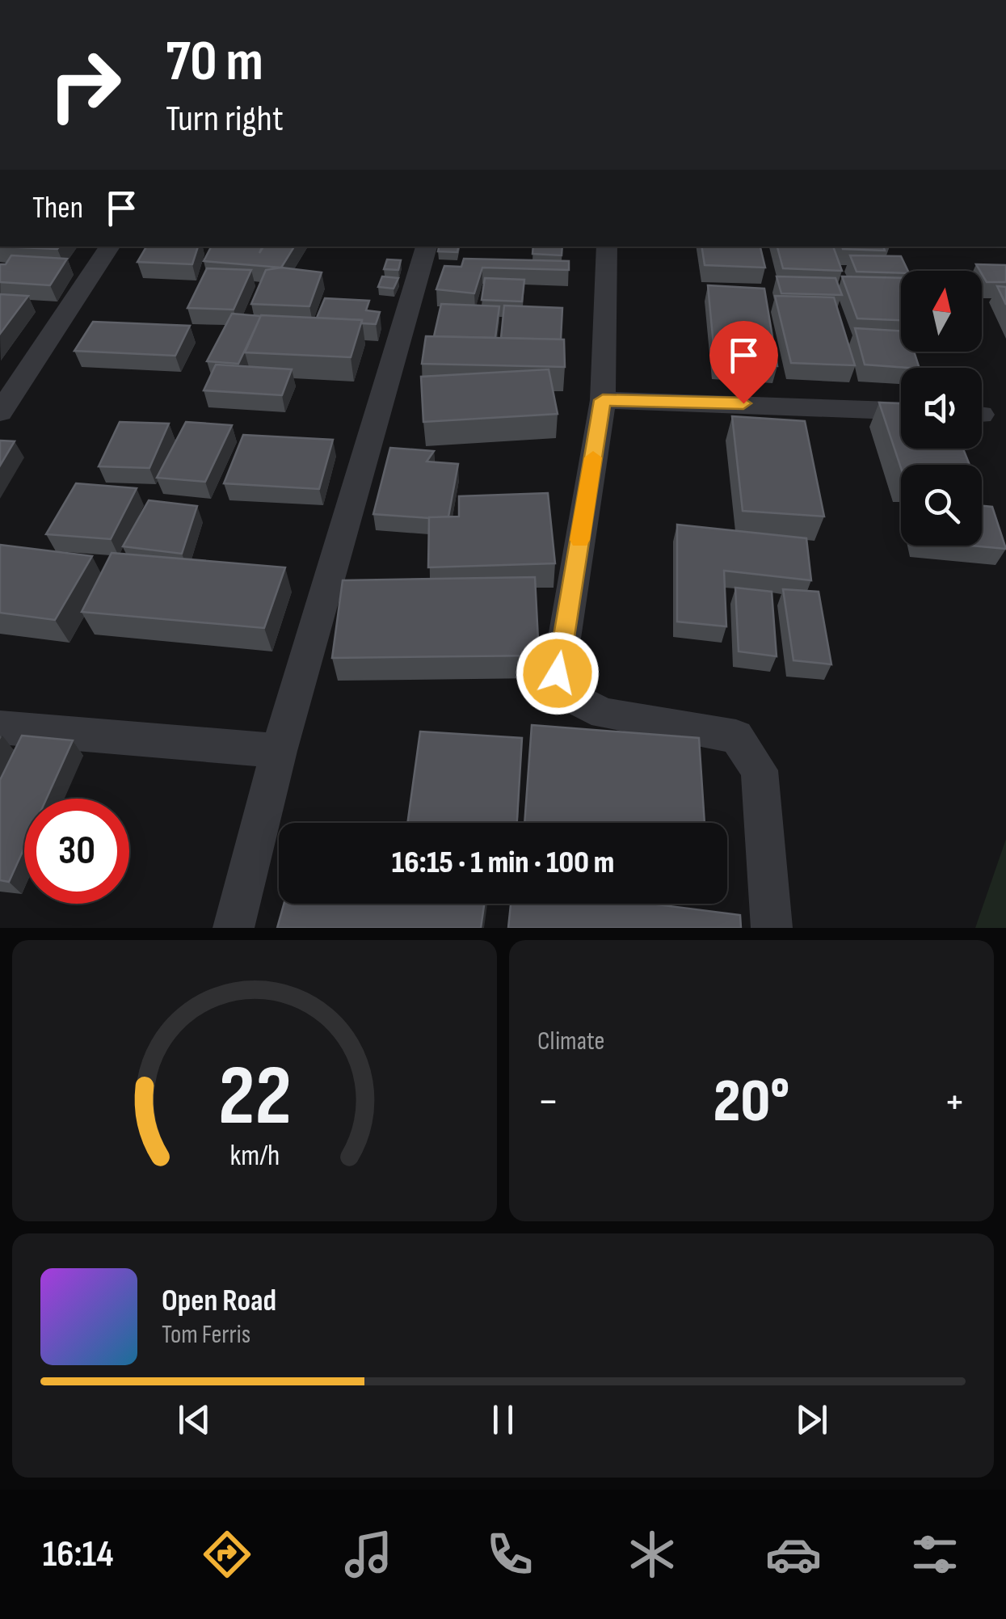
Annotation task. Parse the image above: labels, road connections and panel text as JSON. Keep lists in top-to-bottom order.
{
  "north": "top",
  "page": {
    "turn": ["70 m", "Turn right"],
    "then": "Then",
    "limit": "30",
    "trip": "16:15 · 1 min · 100 m",
    "tile": "Climate",
    "heat": ["−", "20°", "+"],
    "song": ["Open Road", "Tom Ferris"],
    "tabs": "16:14",
    "gauge": ["22", "km/h"]
  }
}
